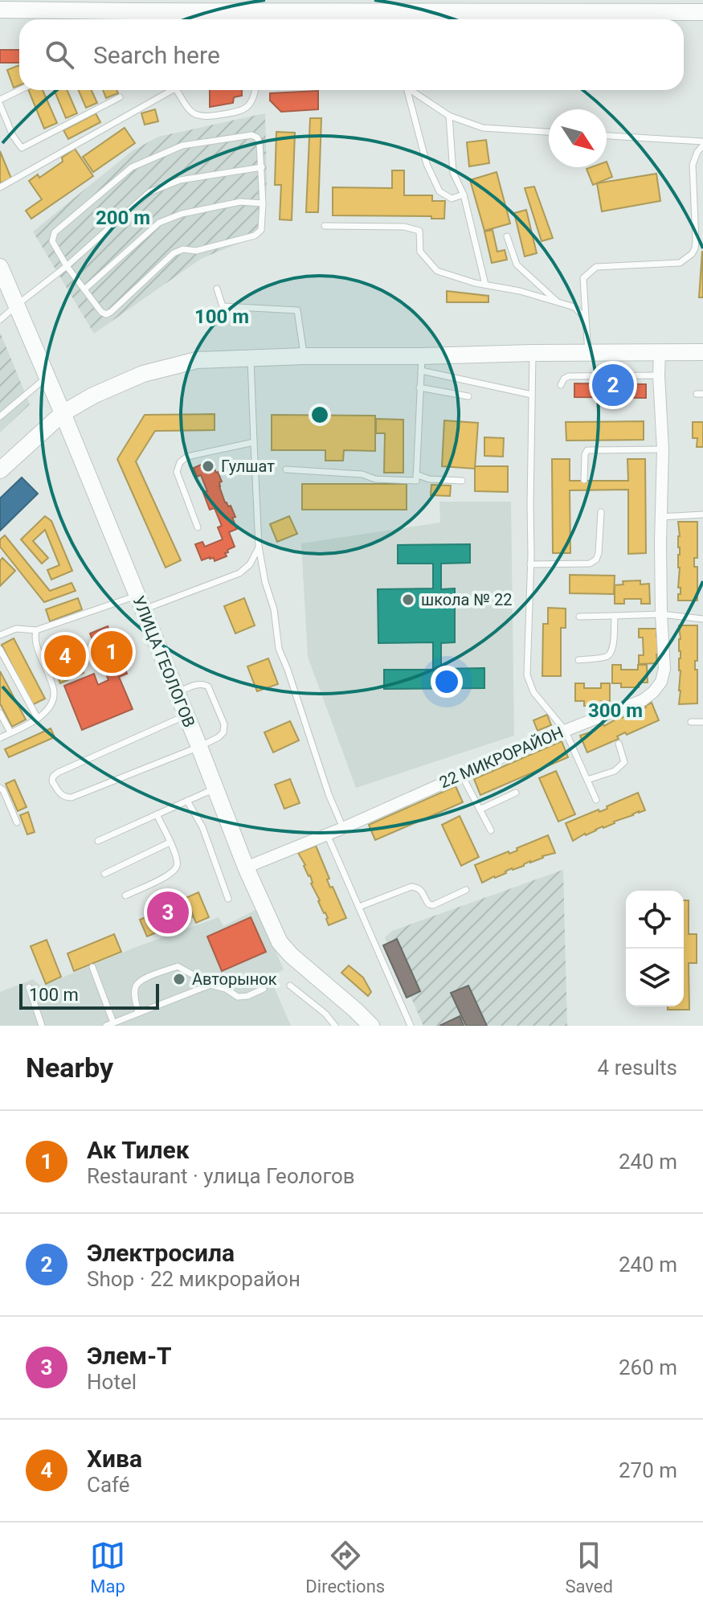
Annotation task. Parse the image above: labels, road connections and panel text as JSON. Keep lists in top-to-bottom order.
{
  "streets": {
    "street": ["УЛИЦА ГЕОЛОГОВ", "22 МИКРОРАЙОН"]
  },
  "crossings": [
    ["УЛИЦА ГЕОЛОГОВ", "22 МИКРОРАЙОН"]
  ],
  "places": ["Гулшат", "школа № 22", "Авторынок"],
  "scale_bar": "100 m",
  "north": "bottom right",
  "page": {
    "search": "Search here",
    "pins": [
      "2",
      "1",
      "4",
      "3"
    ],
    "scale": "100 m",
    "heading": ["Nearby", "4 results"],
    "list": [
      {
        "mark": "1",
        "name": "Ак Тилек",
        "note": "Restaurant · улица Геологов",
        "value": "240 m"
      },
      {
        "mark": "2",
        "name": "Электросила",
        "note": "Shop · 22 микрорайон",
        "value": "240 m"
      },
      {
        "mark": "3",
        "name": "Элем-Т",
        "note": "Hotel",
        "value": "260 m"
      },
      {
        "mark": "4",
        "name": "Хива",
        "note": "Café",
        "value": "270 m"
      }
    ],
    "nav": ["Map", "Directions", "Saved"]
  },
  "rings": ["200 m", "100 m", "300 m"]
}
